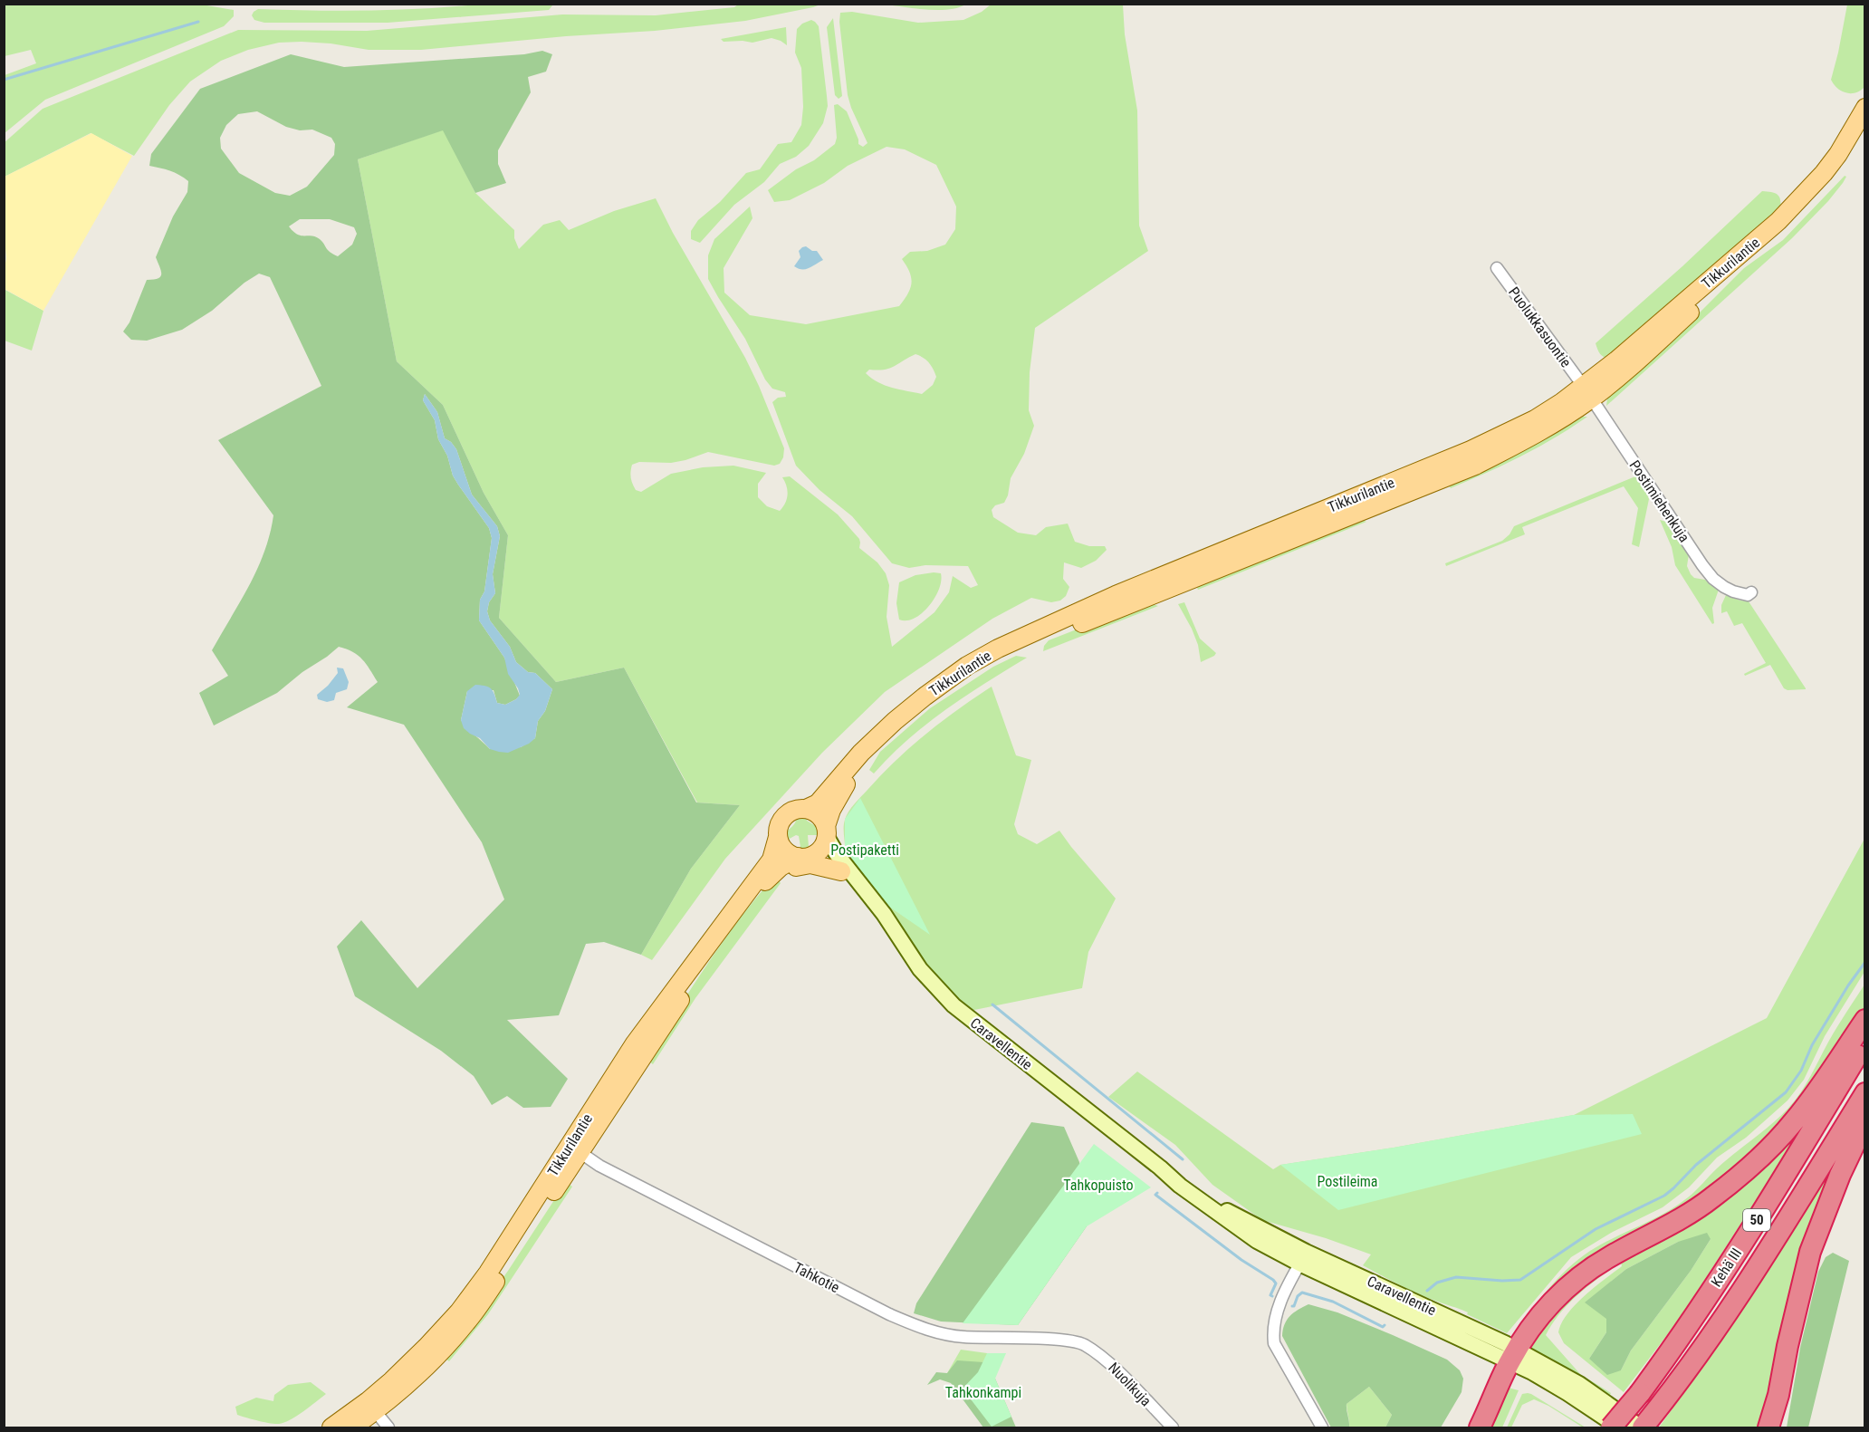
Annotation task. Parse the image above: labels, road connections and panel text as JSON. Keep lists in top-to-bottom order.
{
  "streets": {
    "highway": ["50", "Kehä III"],
    "main road": ["Tikkurilantie", "Caravellentie"],
    "street": [
      "Puolukkasuontie",
      "Postimiehenkuja",
      "Tahkotie",
      "Nuolikuja"
    ]
  },
  "crossings": [
    ["Tikkurilantie", "Puolukkasuontie"],
    ["Tikkurilantie", "Postimiehenkuja"],
    ["Tikkurilantie", "Caravellentie"],
    ["Tikkurilantie", "Tahkotie"],
    ["Puolukkasuontie", "Postimiehenkuja"],
    ["Caravellentie", "Kehä III"],
    ["Tahkotie", "Nuolikuja"]
  ],
  "parks": [
    "Postipaketti",
    "Postileima",
    "Tahkopuisto",
    "Tahkonkampi"
  ]
}
